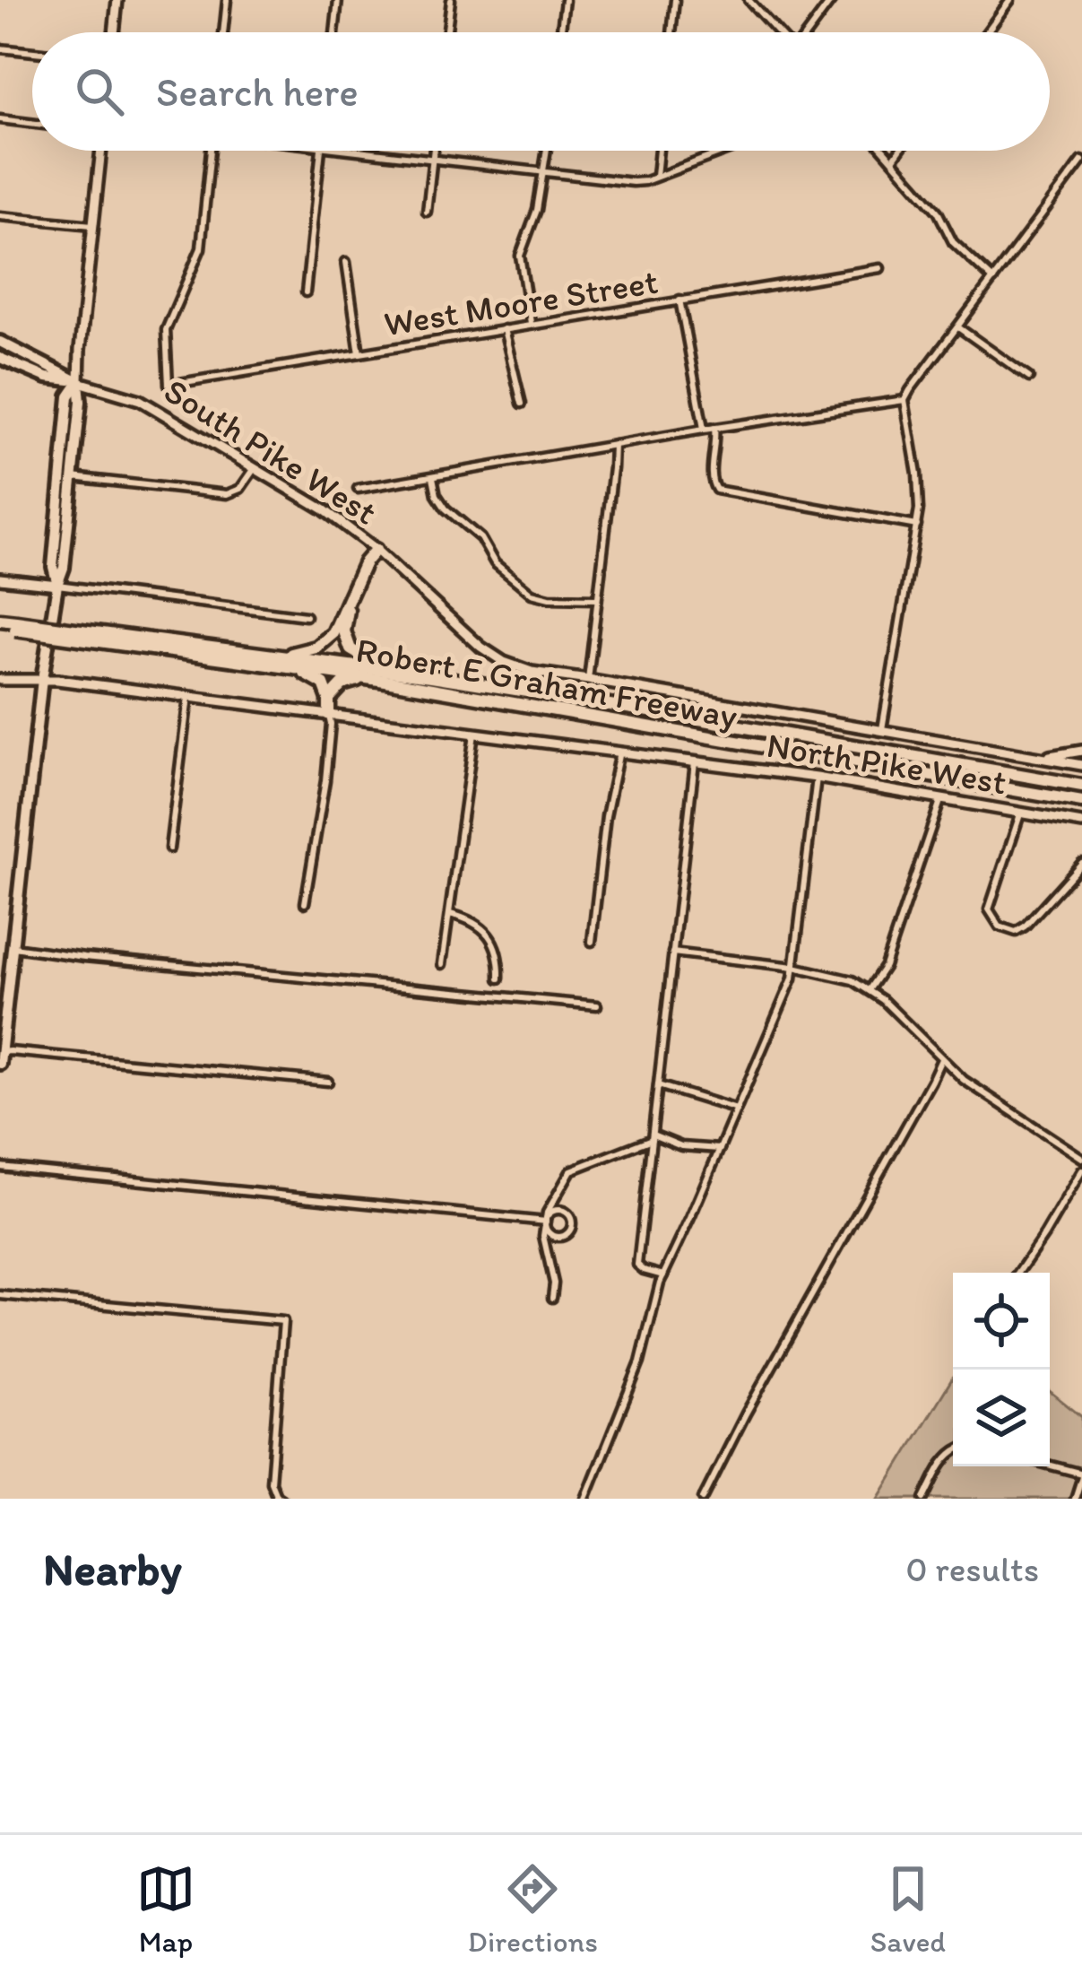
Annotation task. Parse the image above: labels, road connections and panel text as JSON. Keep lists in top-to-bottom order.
{
  "streets": {
    "highway": ["Robert E Graham Freeway"],
    "main road": ["South Pike West", "North Pike West"],
    "street": ["West Moore Street"]
  },
  "page": {
    "search": "Search here",
    "heading": ["Nearby", "0 results"],
    "nav": ["Map", "Directions", "Saved"]
  }
}
